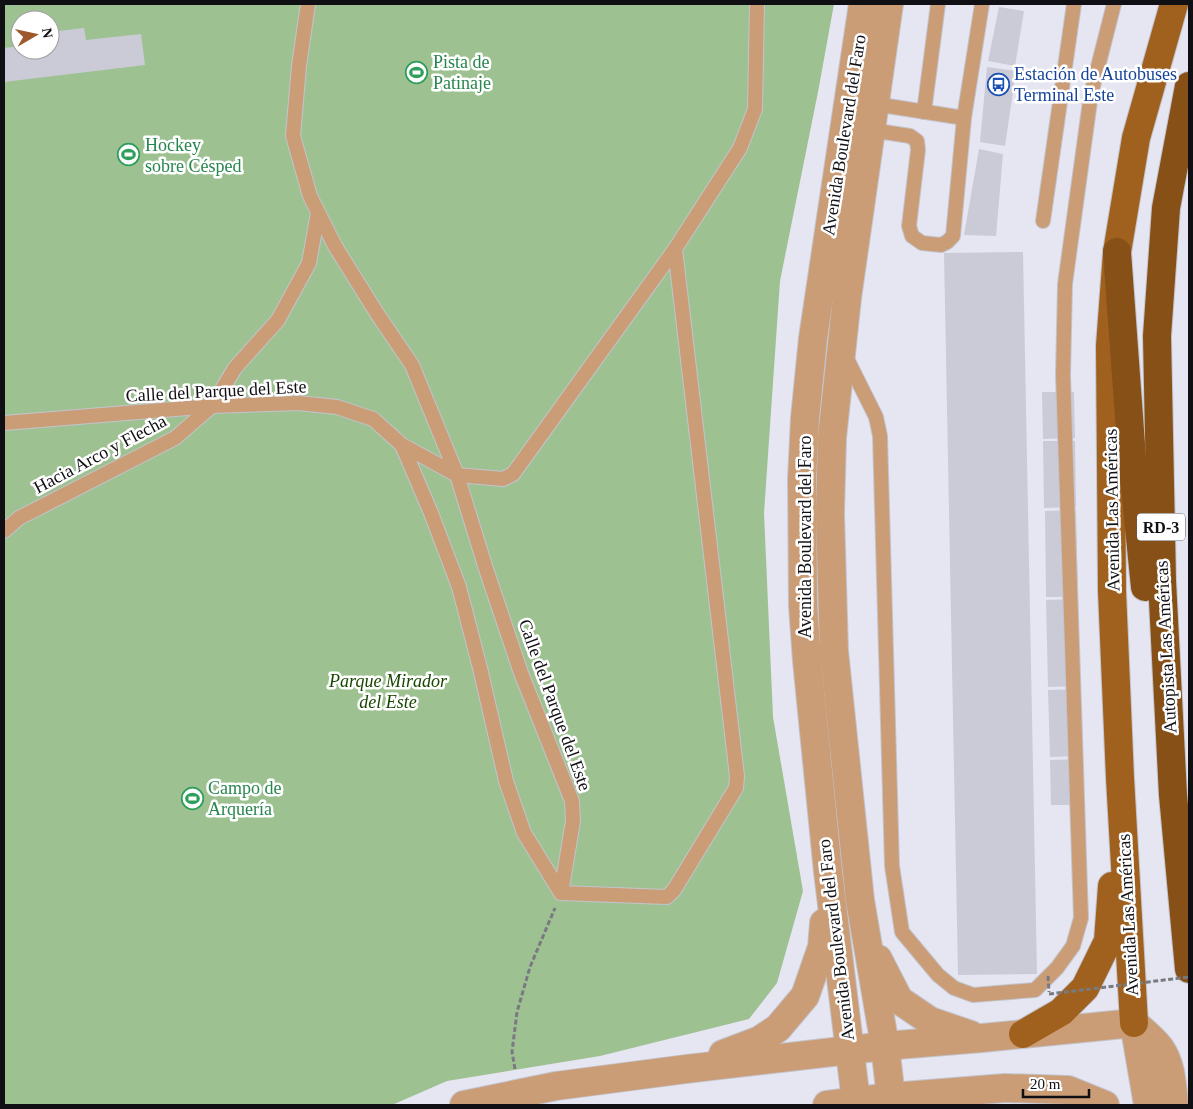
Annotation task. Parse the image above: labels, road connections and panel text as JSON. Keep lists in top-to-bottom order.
{
  "streets": {
    "highway": ["RD-3", "Autopista Las Américas"],
    "main road": ["Avenida Las Américas"],
    "street": ["Avenida Boulevard del Faro"],
    "lane": ["Calle del Parque del Este", "Hacia Arco y Flecha"]
  },
  "crossings": [
    ["Calle del Parque del Este", "Hacia Arco y Flecha"]
  ],
  "parks": ["Parque Mirador del Este"],
  "places": {
    "sports": ["Pista de Patinaje", "Hockey sobre Césped", "Campo de Arquería"],
    "bus stop": ["Estación de Autobuses Terminal Este"]
  },
  "scale_bar": "20 m",
  "north": "right"
}
